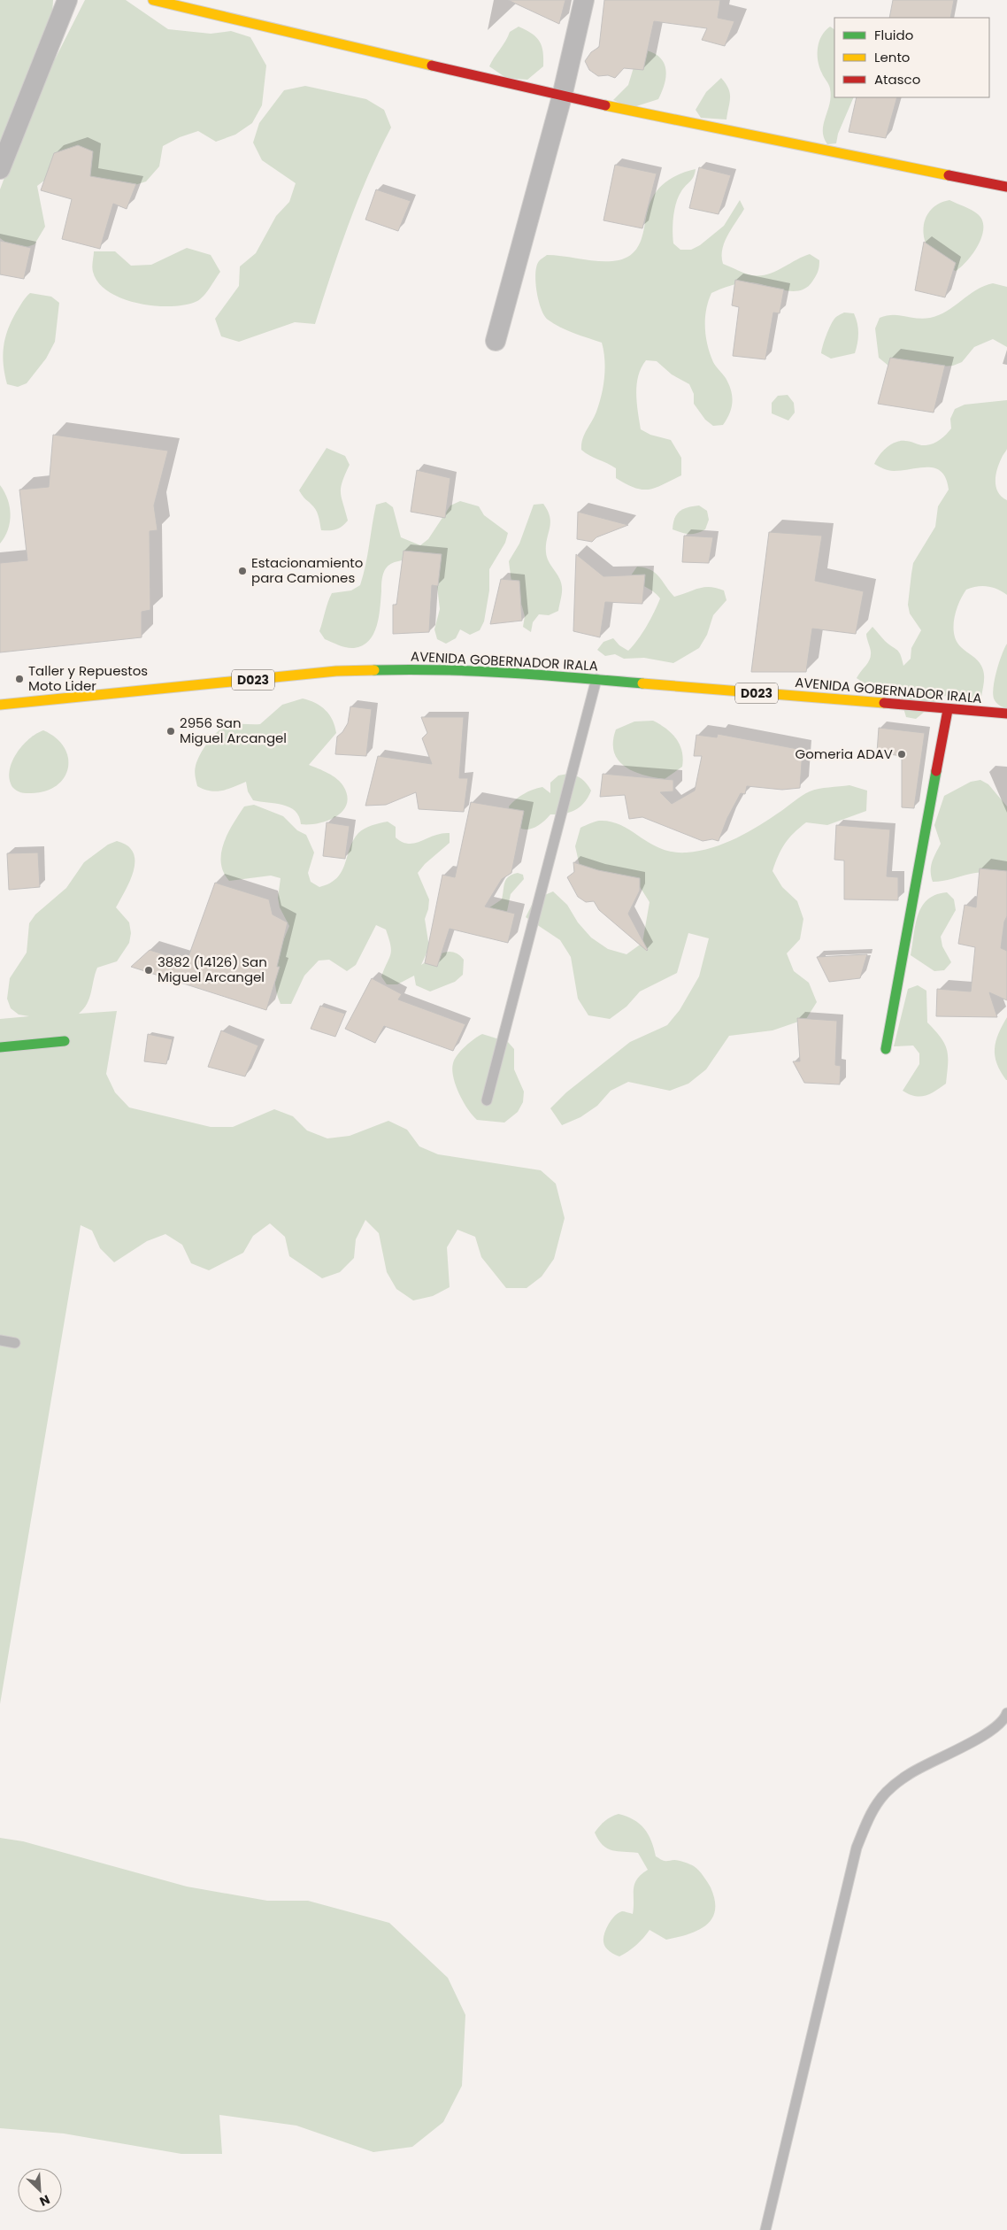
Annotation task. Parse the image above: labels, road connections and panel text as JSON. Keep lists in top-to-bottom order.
{
  "streets": {
    "street": ["AVENIDA GOBERNADOR IRALA", "D023"]
  },
  "places": [
    "Estacionamiento para Camiones",
    "Taller y Repuestos Moto Lider",
    "2956 San Miguel Arcangel",
    "Gomeria ADAV",
    "3882 (14126) San Miguel Arcangel"
  ],
  "legend": ["Fluido", "Lento", "Atasco"],
  "north": "bottom right"
}
